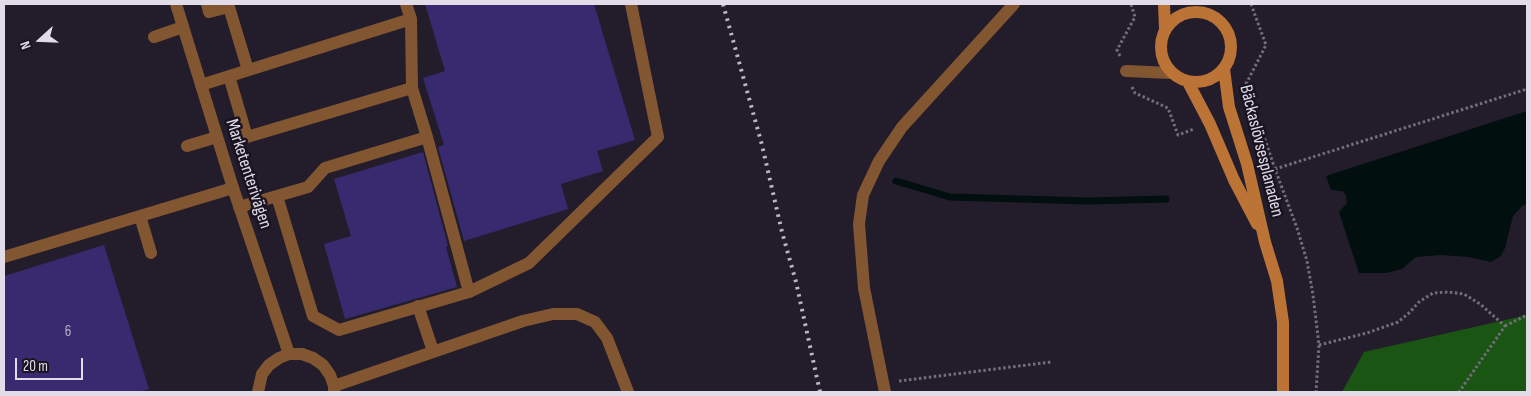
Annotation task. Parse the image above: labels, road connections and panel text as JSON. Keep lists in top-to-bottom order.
{
  "streets": {
    "street": ["Bäckaslövsesplanaden", "Marketenterivägen"]
  },
  "house_numbers": ["6"],
  "scale_bar": "20 m",
  "north": "left"
}
